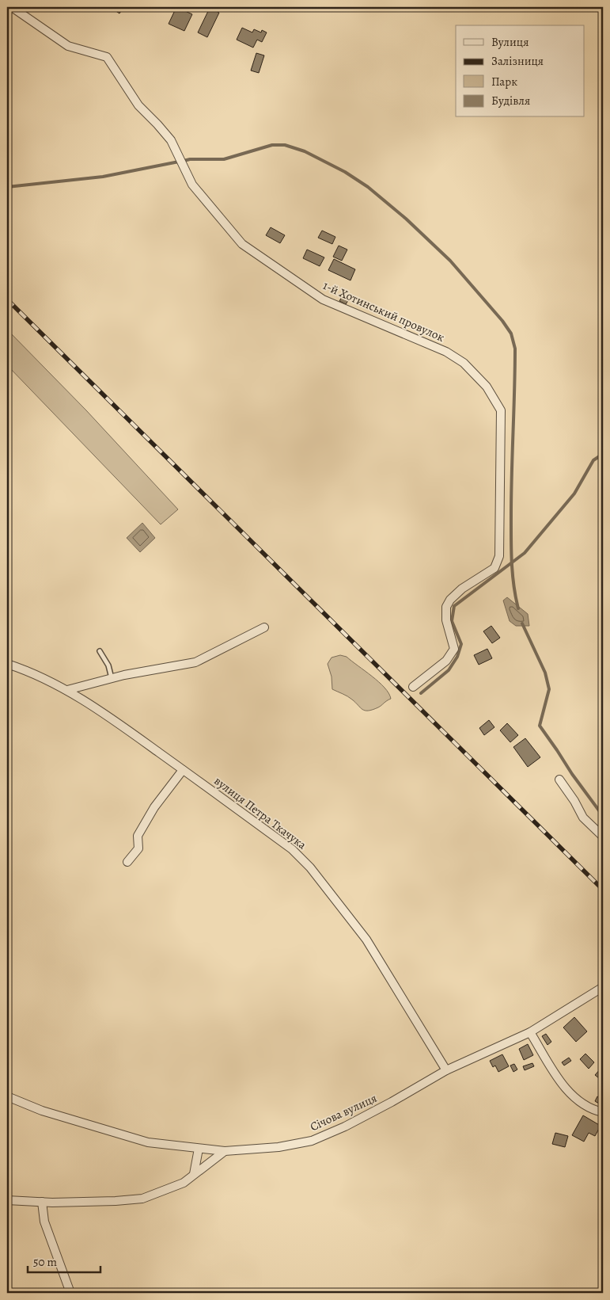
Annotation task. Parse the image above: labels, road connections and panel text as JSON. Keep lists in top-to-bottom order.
{
  "streets": {
    "street": ["1-й Хотинський провулок", "вулиця Петра Ткачука", "Січова вулиця"]
  },
  "crossings": [
    ["вулиця Петра Ткачука", "Січова вулиця"]
  ],
  "legend": [
    "Вулиця",
    "Залізниця",
    "Парк",
    "Будівля"
  ],
  "scale_bar": "50 m"
}
